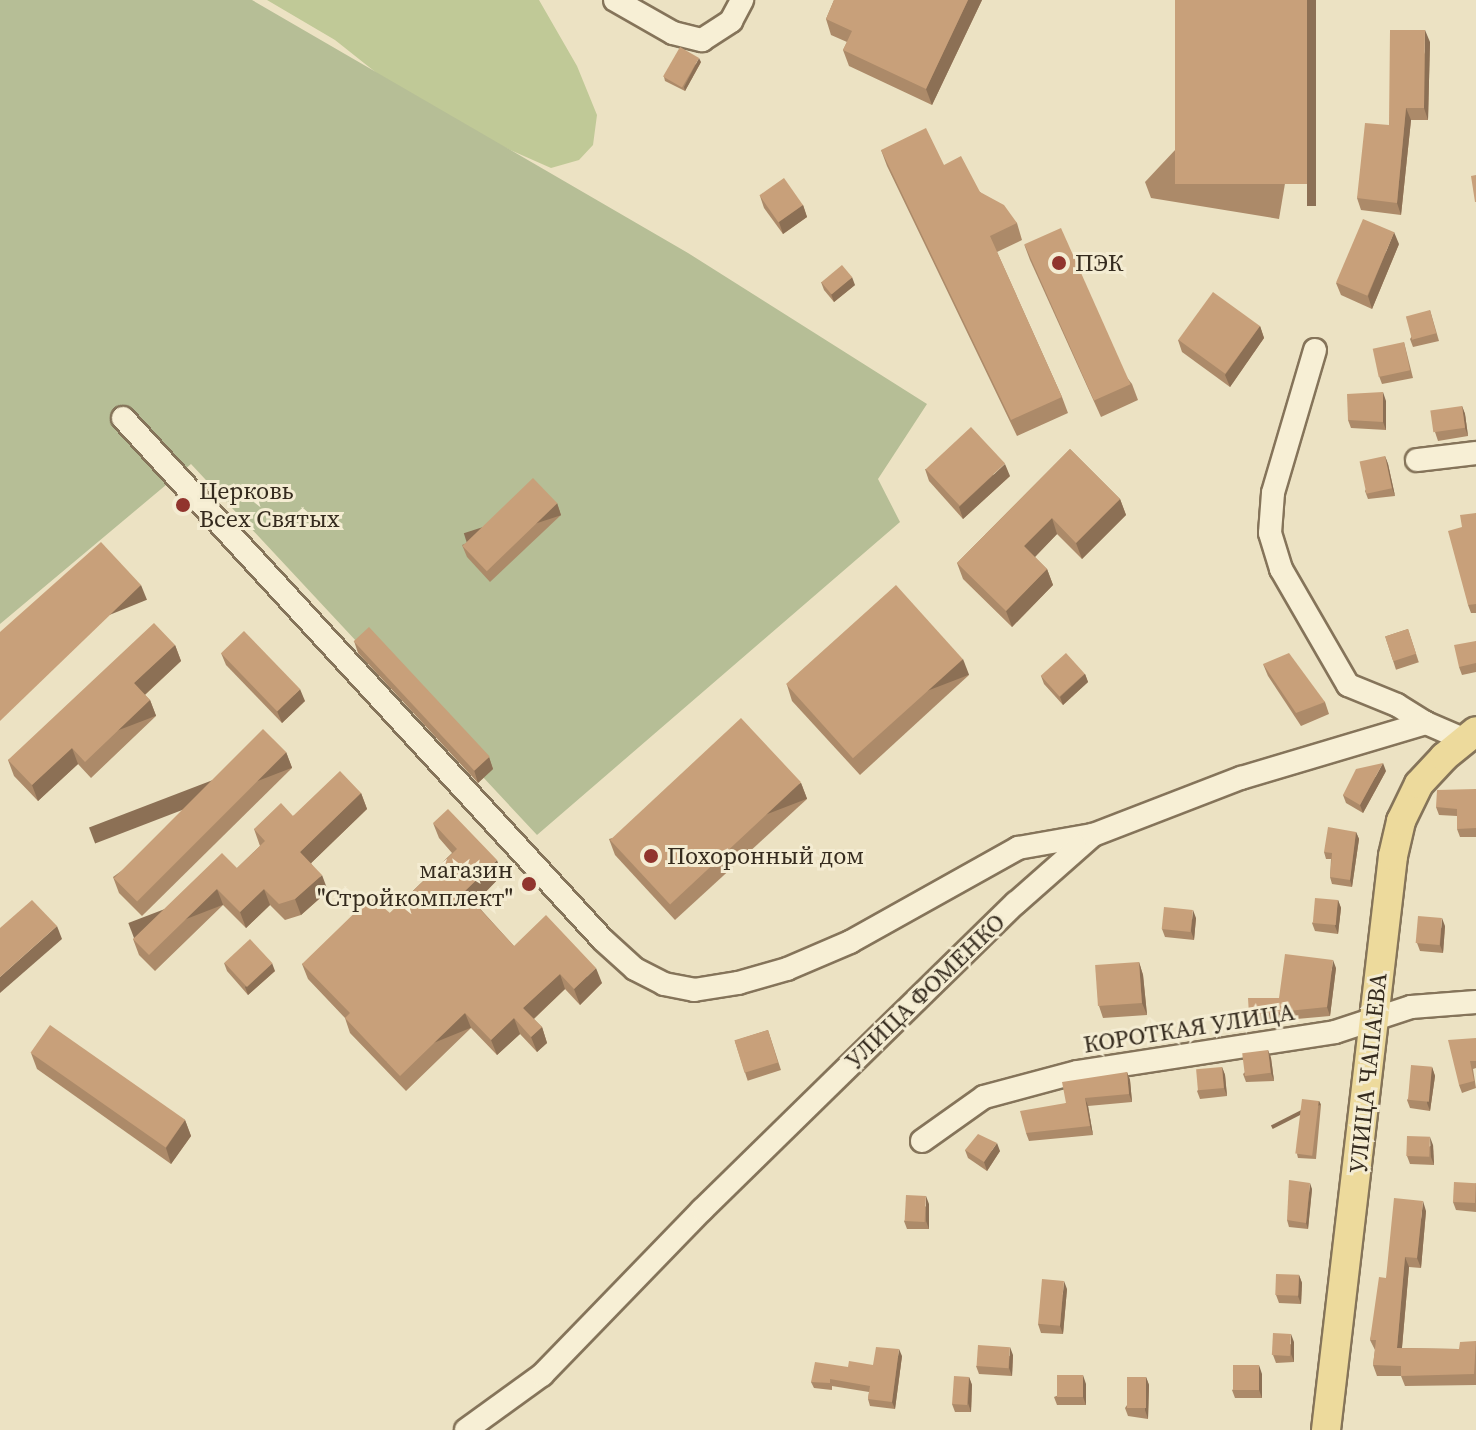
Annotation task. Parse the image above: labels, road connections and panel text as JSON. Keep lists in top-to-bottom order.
{
  "streets": {
    "main road": ["УЛИЦА ЧАПАЕВА"],
    "street": ["УЛИЦА ФОМЕНКО", "КОРОТКАЯ УЛИЦА"]
  },
  "crossings": [
    ["КОРОТКАЯ УЛИЦА", "УЛИЦА ЧАПАЕВА"]
  ],
  "places": [
    "ПЭК",
    "Церковь Всех Святых",
    "Похоронный дом",
    "магазин \"Стройкомплект\""
  ]
}
